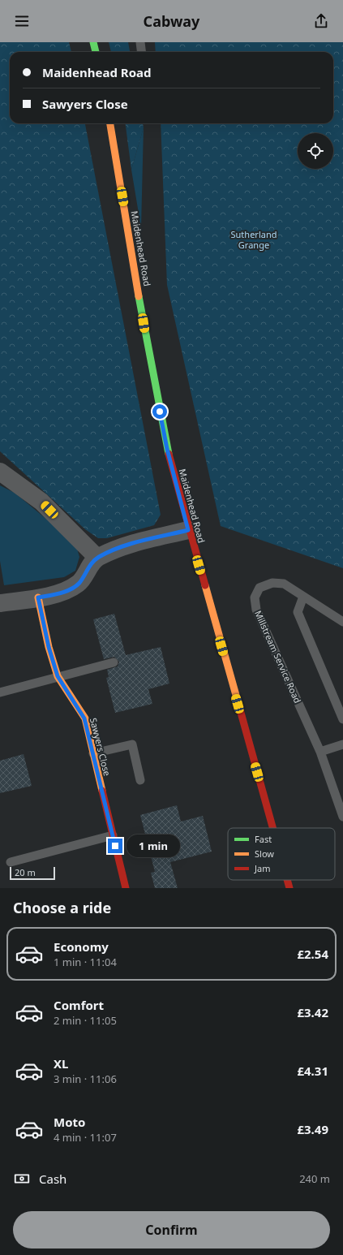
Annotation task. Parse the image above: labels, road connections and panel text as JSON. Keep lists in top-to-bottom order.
{
  "streets": {
    "main road": ["Maidenhead Road", "Sawyers Close"],
    "lane": ["Millstream Service Road"]
  },
  "parks": ["Sutherland Grange"],
  "legend": ["Fast", "Slow", "Jam"],
  "scale_bar": "20 m",
  "page": {
    "header": "Cabway",
    "banner": ["Maidenhead Road", "Sawyers Close"],
    "bubble": "1 min",
    "scale": "20 m",
    "heading": "Choose a ride",
    "list": [
      {
        "name": "Economy",
        "note": "1 min · 11:04",
        "value": "£2.54"
      },
      {
        "name": "Comfort",
        "note": "2 min · 11:05",
        "value": "£3.42"
      },
      {
        "name": "XL",
        "note": "3 min · 11:06",
        "value": "£4.31"
      },
      {
        "name": "Moto",
        "note": "4 min · 11:07",
        "value": "£3.49"
      }
    ],
    "pay": ["Cash", "240 m"],
    "buttons": "Confirm"
  }
}
